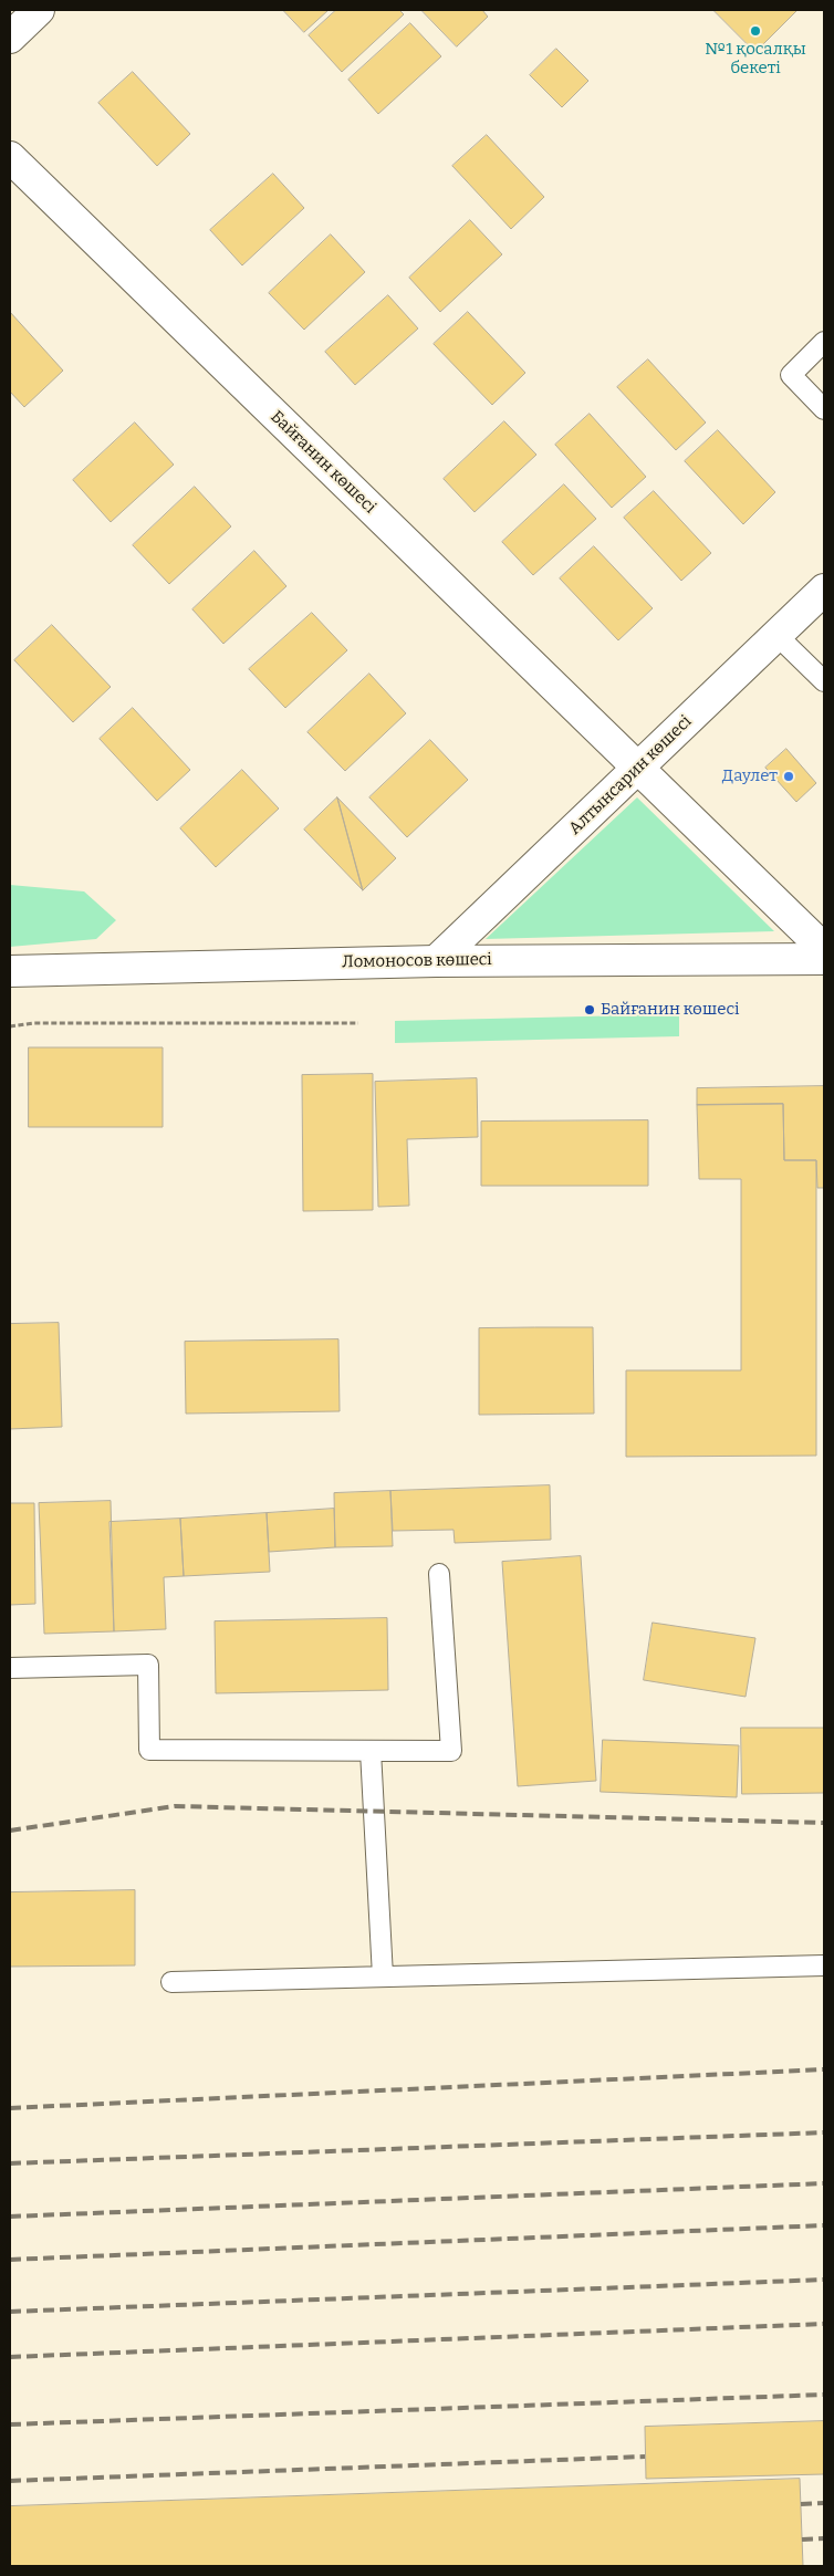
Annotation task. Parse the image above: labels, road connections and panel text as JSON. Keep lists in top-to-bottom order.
{
  "streets": {
    "street": ["Байғанин көшесі", "Алтынсарин көшесі", "Ломоносов көшесі"]
  },
  "crossings": [
    ["Байғанин көшесі", "Алтынсарин көшесі"],
    ["Алтынсарин көшесі", "Ломоносов көшесі"]
  ],
  "places": ["№1 қосалқы бекеті", "Даулет", "Байғанин көшесі"]
}
